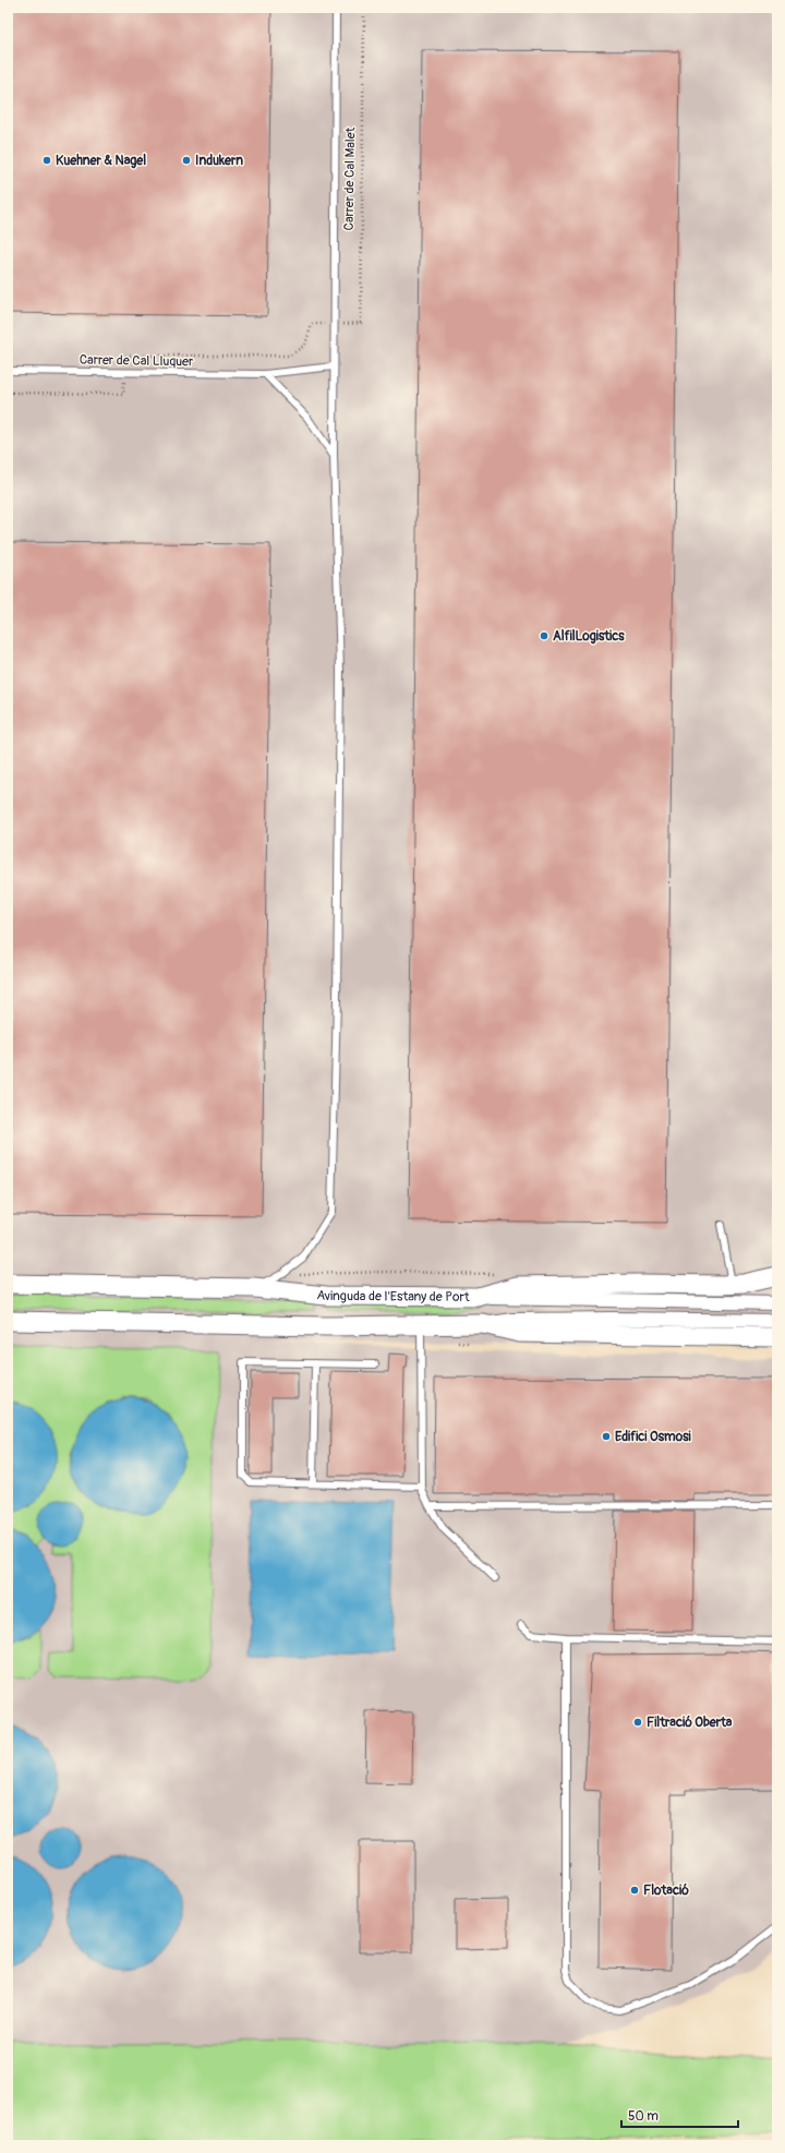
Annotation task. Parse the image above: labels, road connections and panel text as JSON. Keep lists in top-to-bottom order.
{
  "streets": {
    "street": ["Avinguda de l'Estany de Port"],
    "lane": ["Carrer de Cal Malet", "Carrer de Cal Lluquer"]
  },
  "crossings": [
    ["Carrer de Cal Malet", "Carrer de Cal Lluquer"],
    ["Carrer de Cal Malet", "Avinguda de l'Estany de Port"]
  ],
  "places": [
    "Kuehner & Nagel",
    "Indukern",
    "AlfilLogistics",
    "Edifici Osmosi",
    "Filtració Oberta",
    "Flotació"
  ],
  "scale_bar": "50 m"
}
